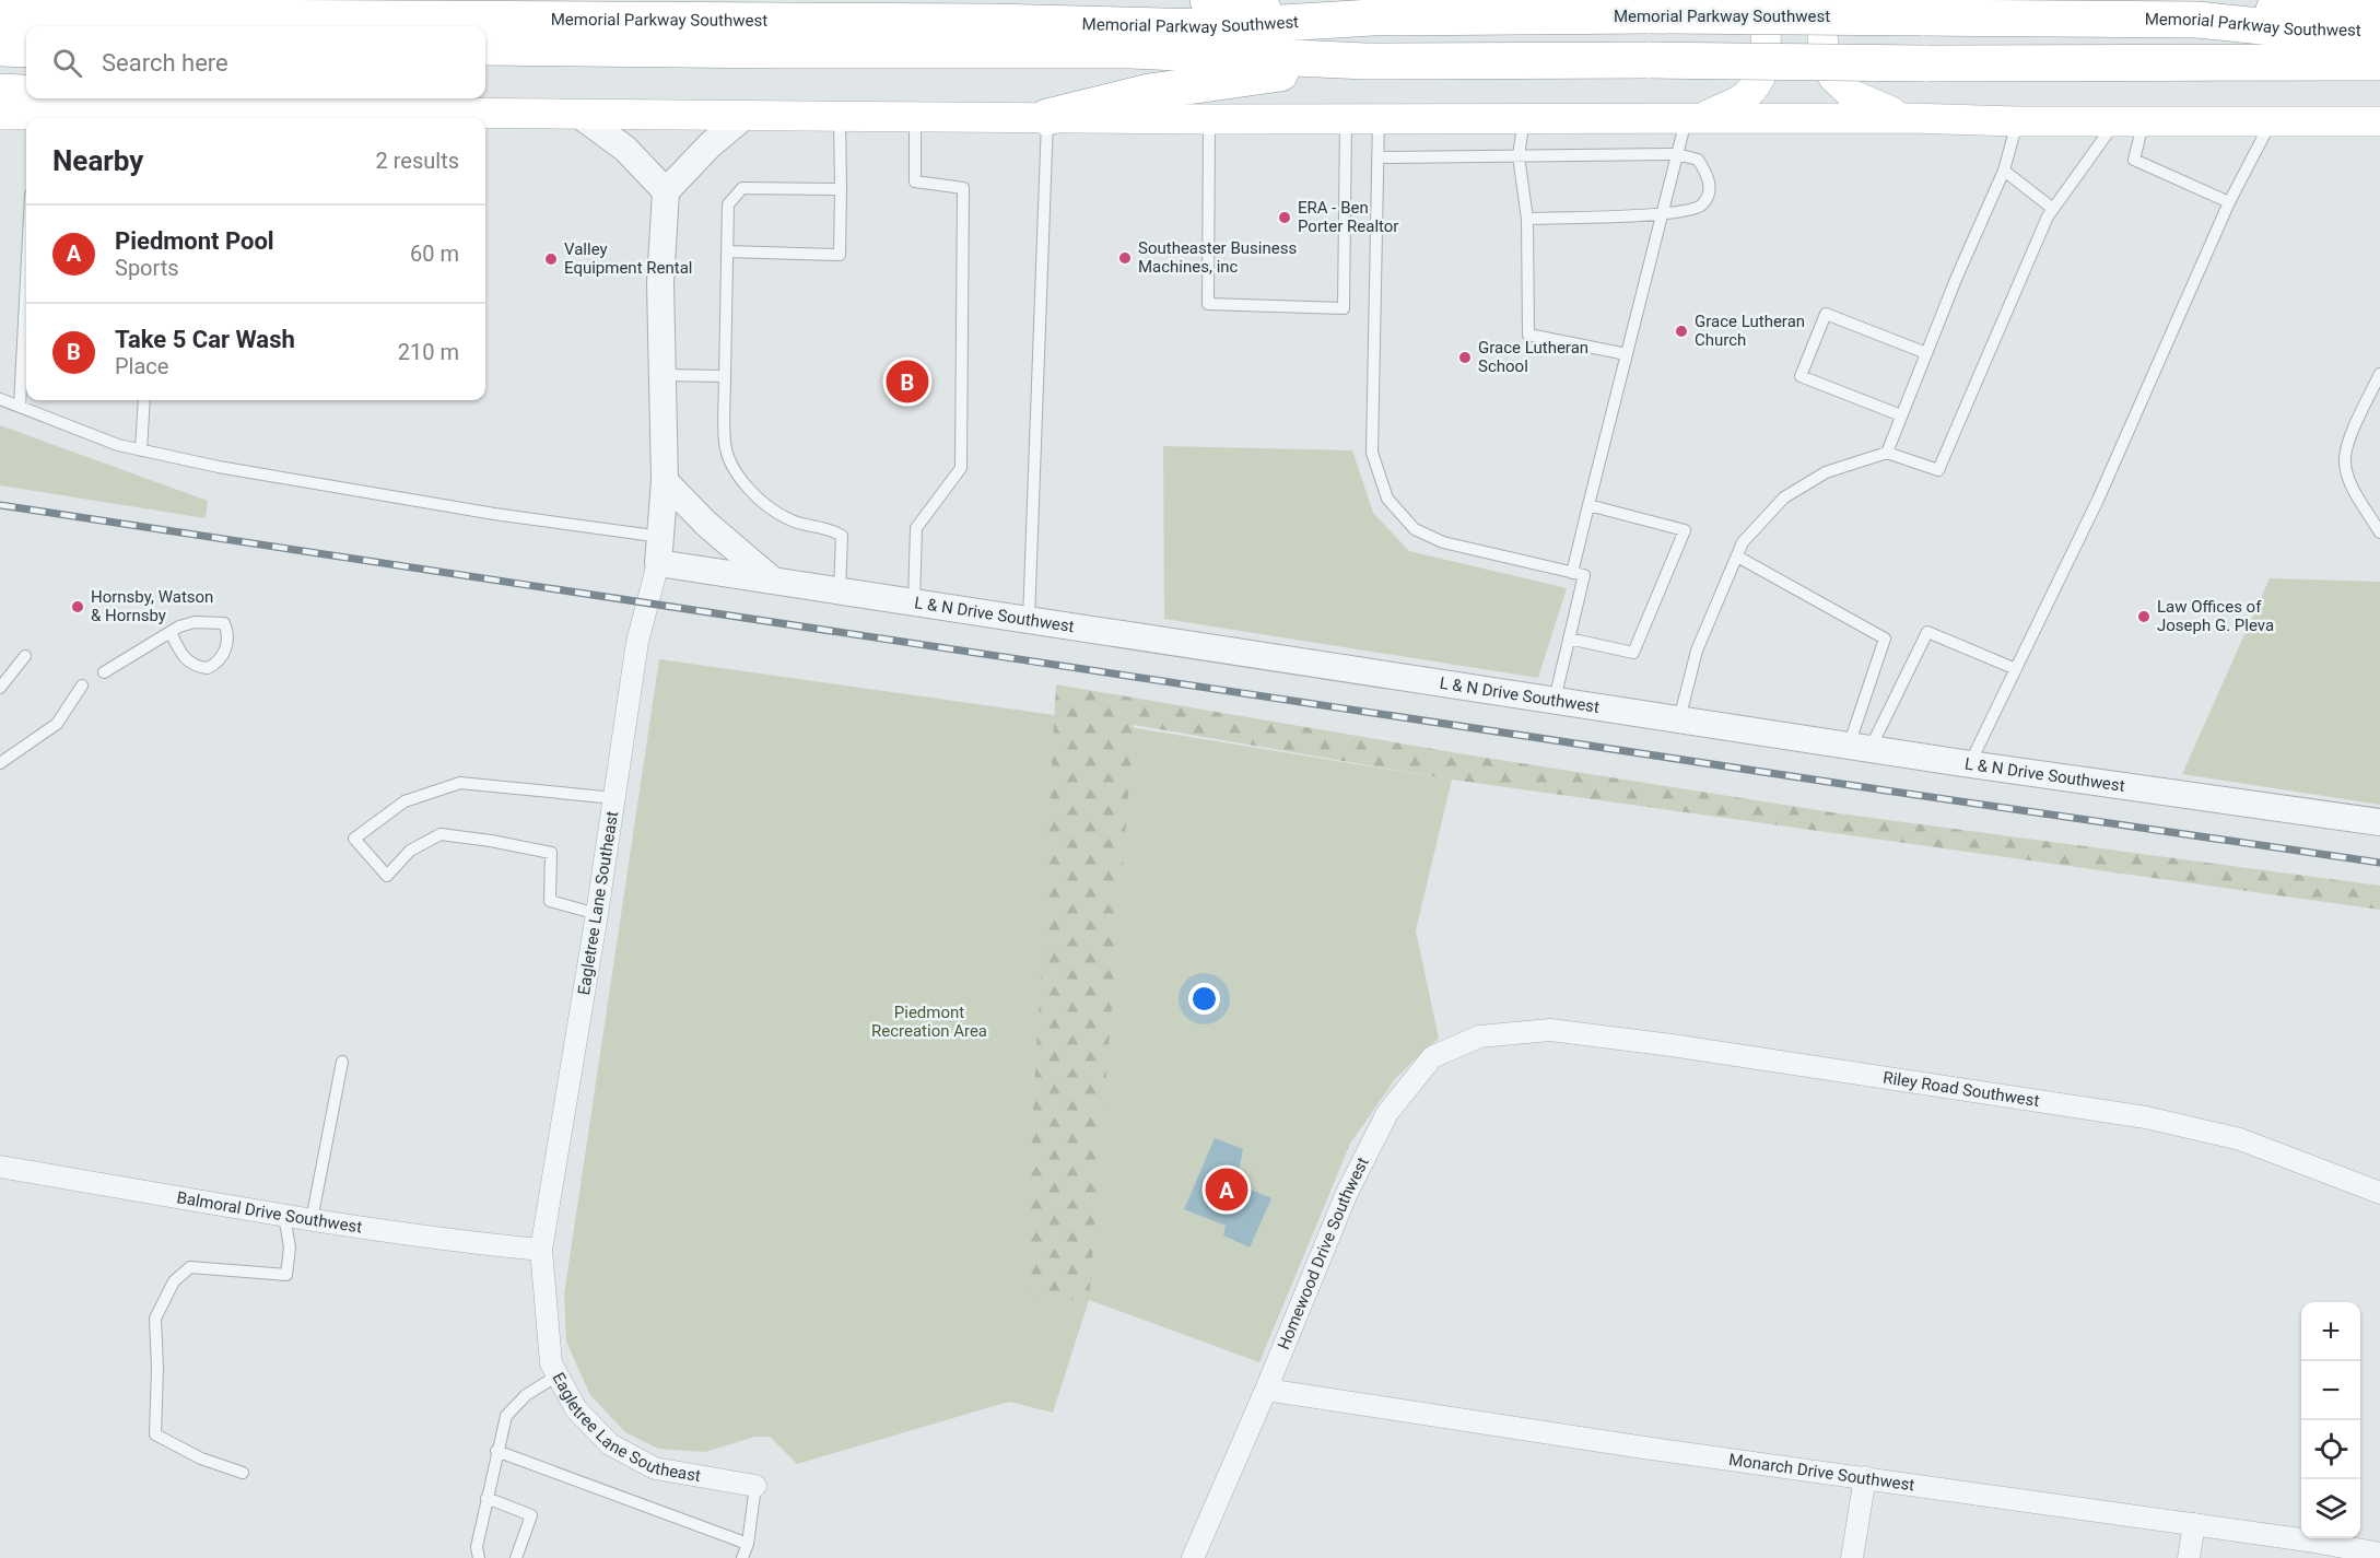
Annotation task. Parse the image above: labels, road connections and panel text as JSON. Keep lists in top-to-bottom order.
{
  "streets": {
    "highway": ["Memorial Parkway Southwest"],
    "street": [
      "L & N Drive Southwest",
      "Eagletree Lane Southeast",
      "Riley Road Southwest",
      "Balmoral Drive Southwest",
      "Homewood Drive Southwest",
      "Monarch Drive Southwest"
    ]
  },
  "crossings": [
    ["L & N Drive Southwest", "Eagletree Lane Southeast"],
    ["Eagletree Lane Southeast", "Balmoral Drive Southwest"],
    ["Riley Road Southwest", "Homewood Drive Southwest"],
    ["Homewood Drive Southwest", "Monarch Drive Southwest"]
  ],
  "parks": ["Piedmont Recreation Area"],
  "places": [
    "ERA - Ben Porter Realtor",
    "Southeaster Business Machines, inc",
    "Valley Equipment Rental",
    "Grace Lutheran Church",
    "Grace Lutheran School",
    "Hornsby, Watson & Hornsby",
    "Law Offices of Joseph G. Pleva"
  ],
  "page": {
    "search": "Search here",
    "heading": ["Nearby", "2 results"],
    "list": [
      {
        "mark": "A",
        "name": "Piedmont Pool",
        "note": "Sports",
        "value": "60 m"
      },
      {
        "mark": "B",
        "name": "Take 5 Car Wash",
        "note": "Place",
        "value": "210 m"
      }
    ],
    "pins": ["B", "A"],
    "map_buttons": ["+", "−"]
  }
}
